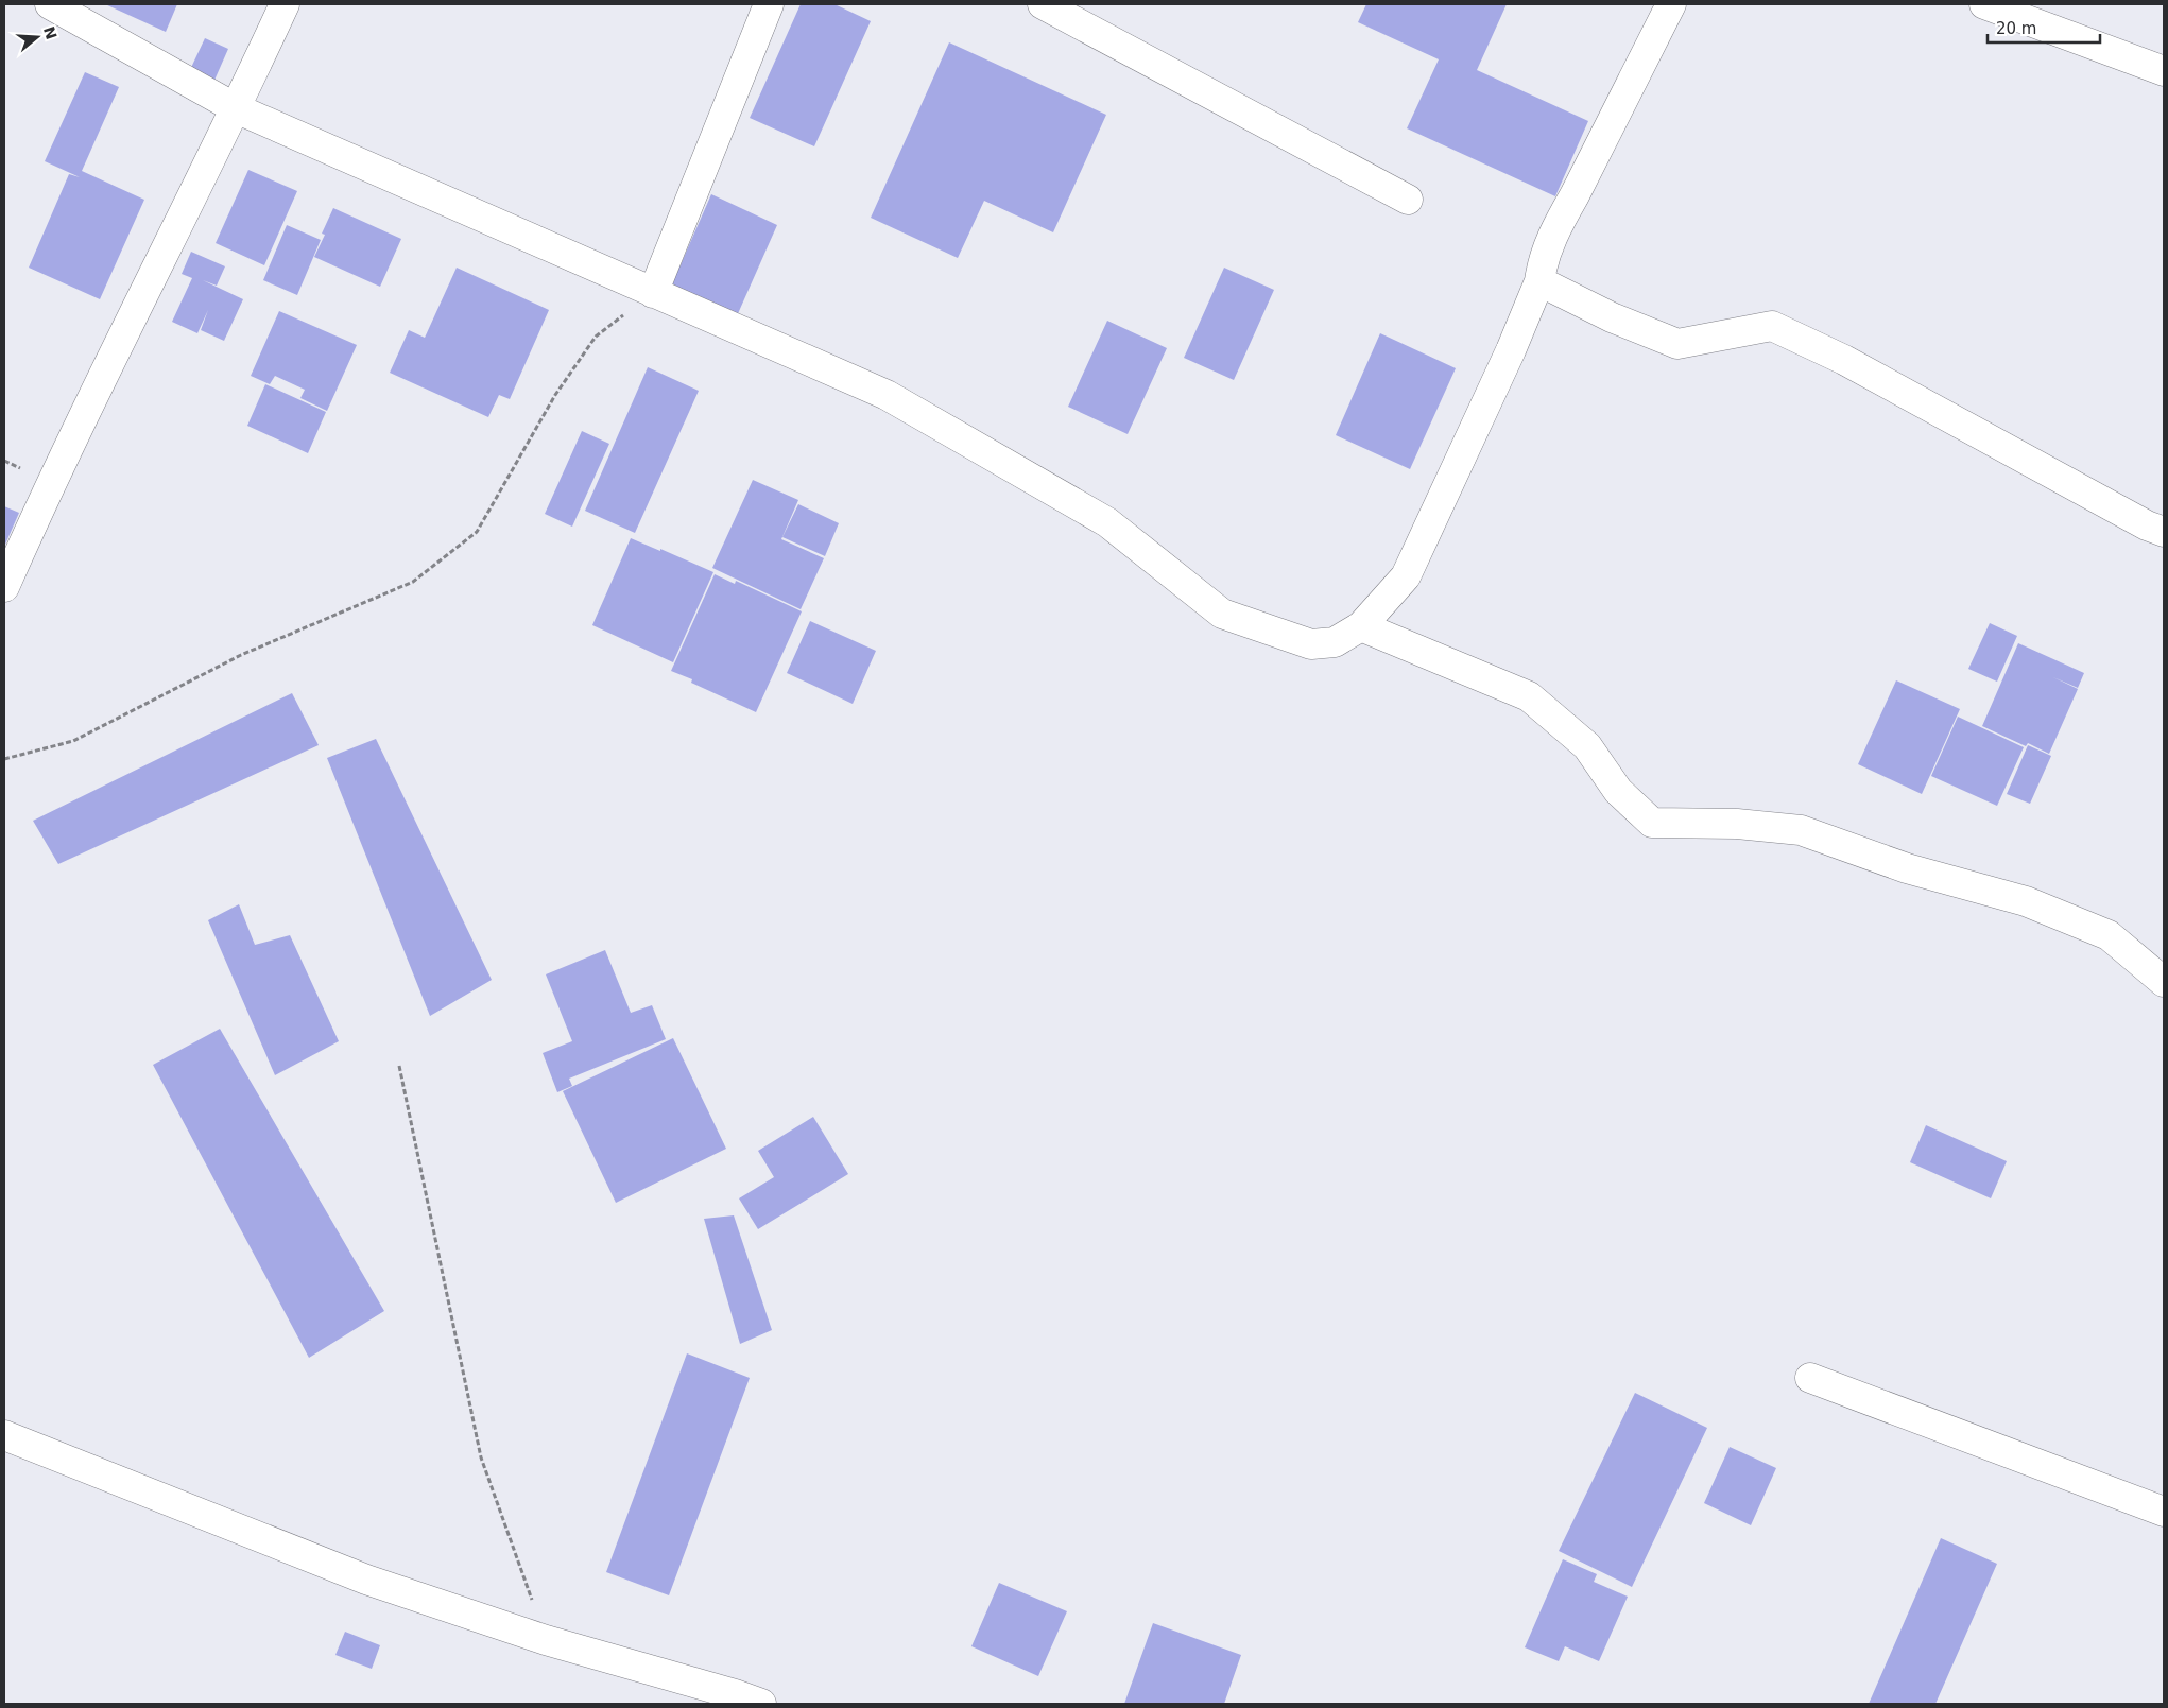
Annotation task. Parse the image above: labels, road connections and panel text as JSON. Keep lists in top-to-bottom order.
{
  "scale_bar": "20 m",
  "north": "right"
}
